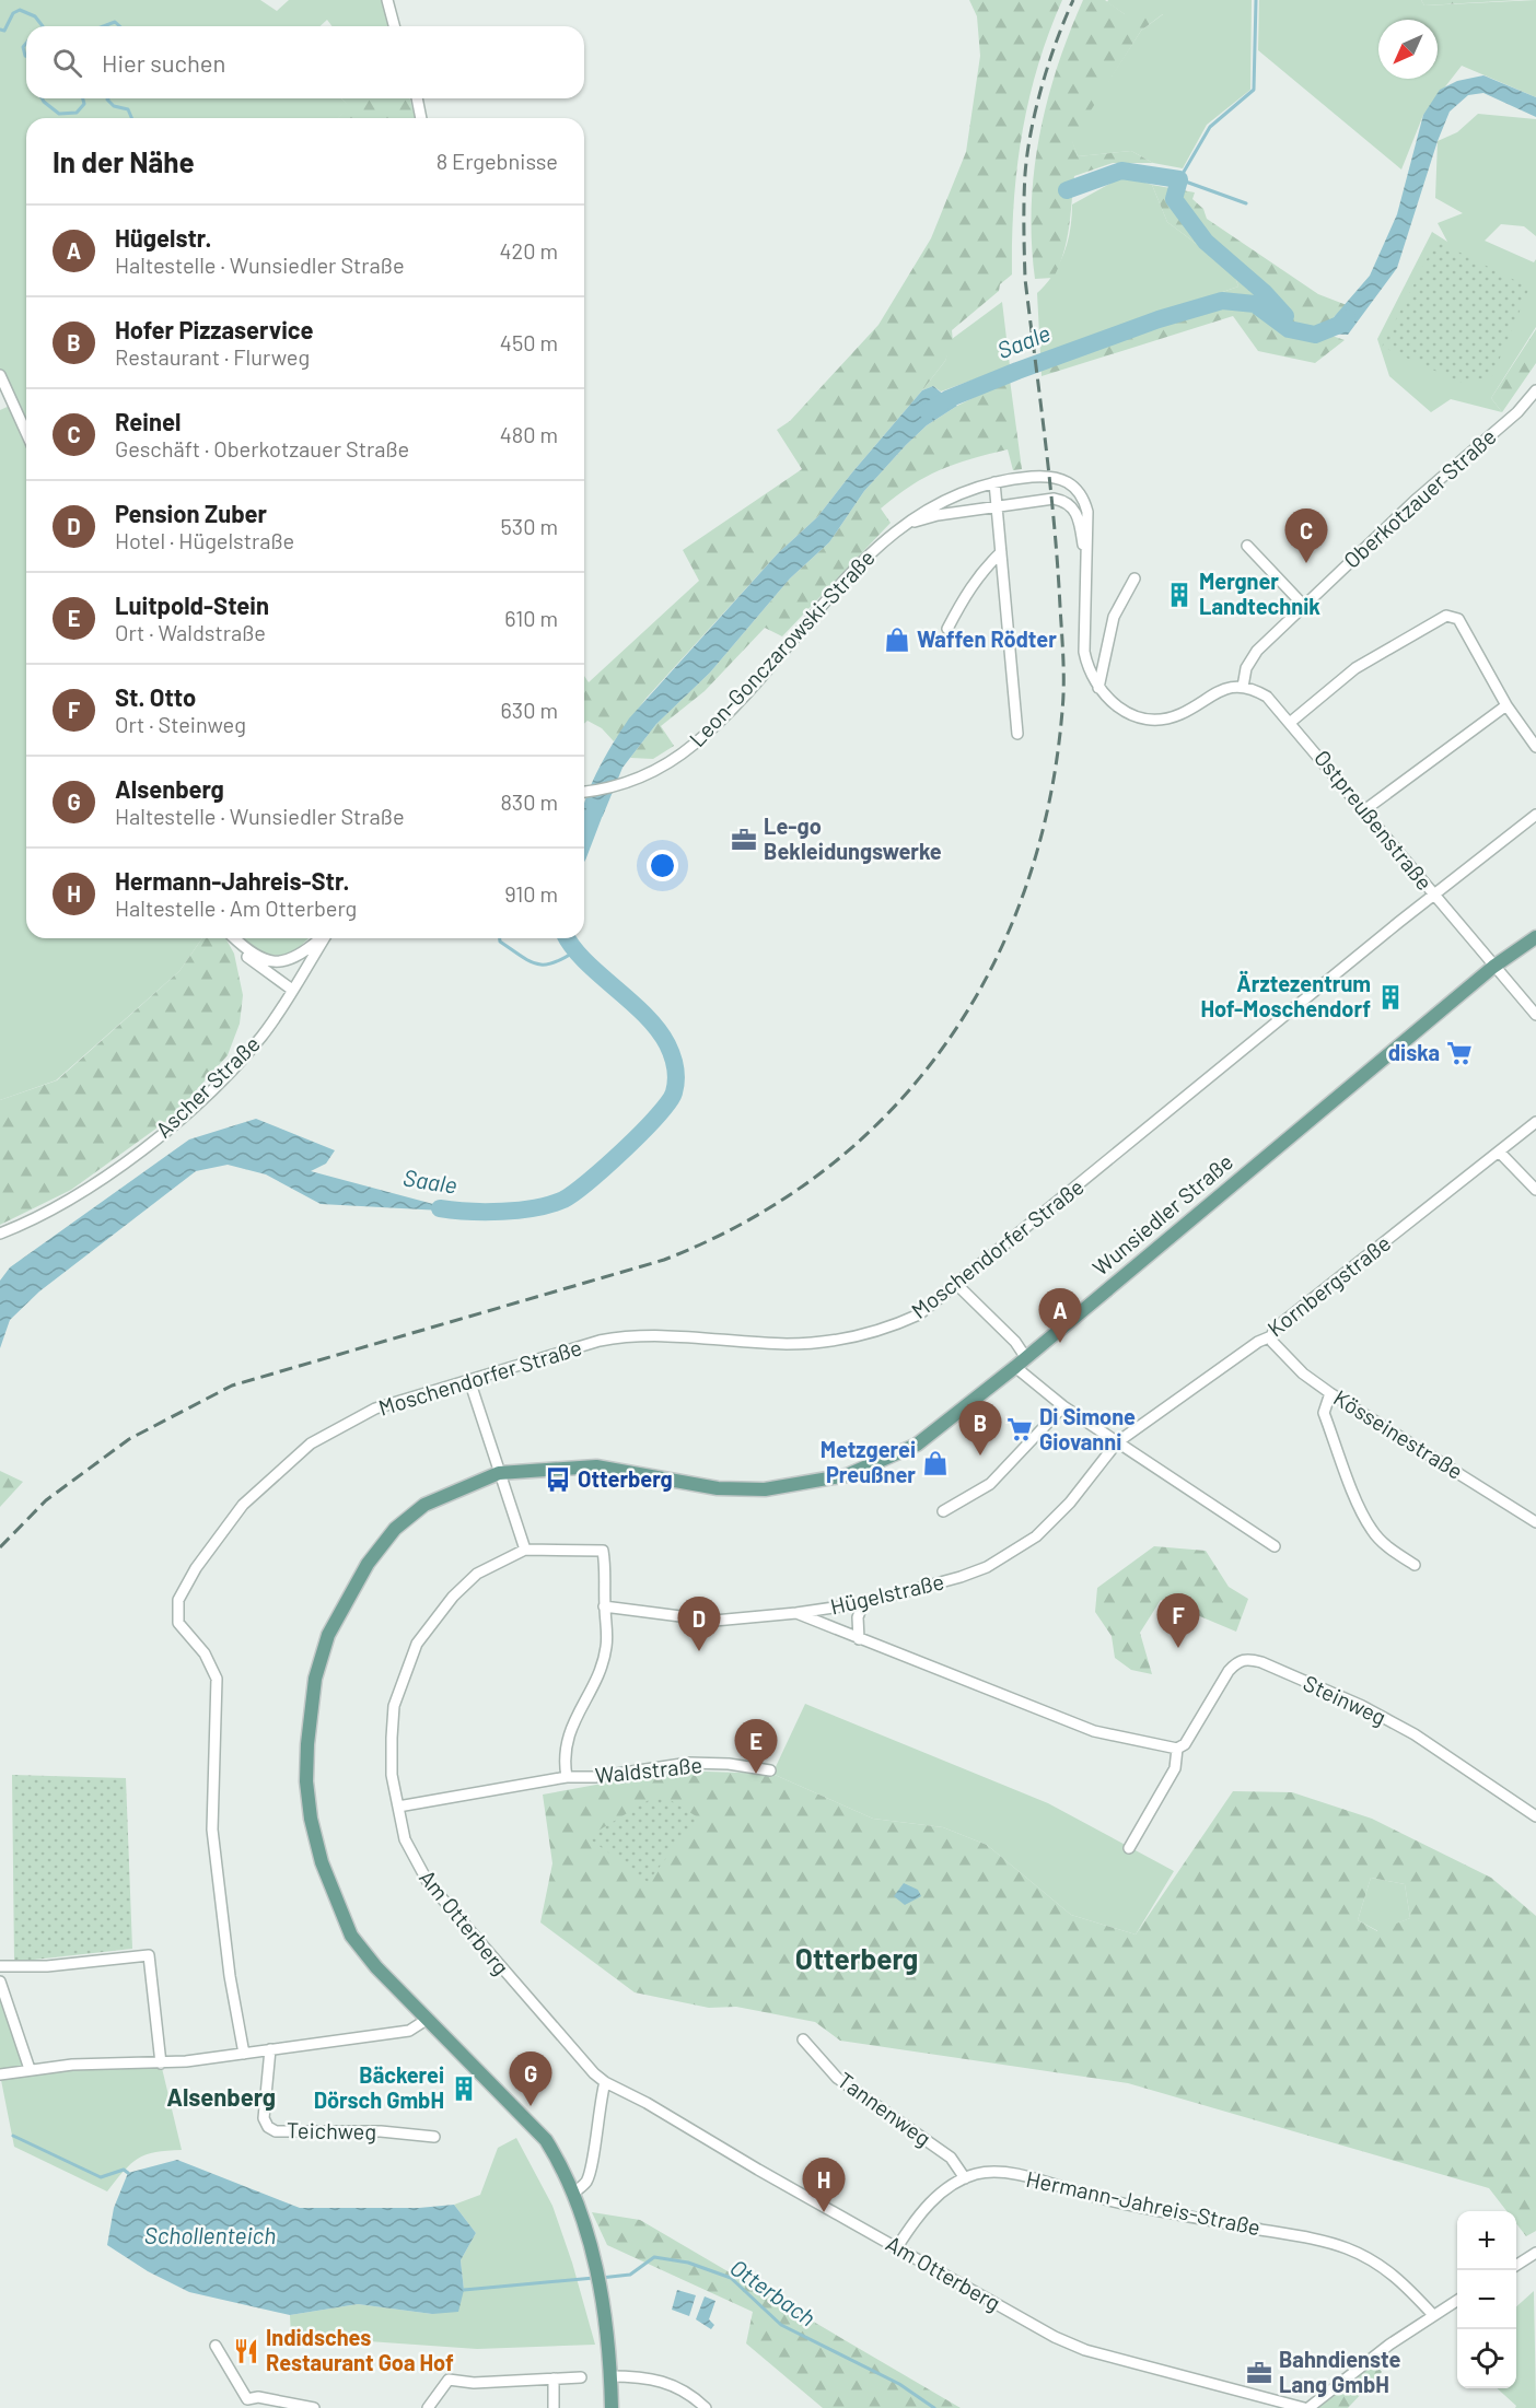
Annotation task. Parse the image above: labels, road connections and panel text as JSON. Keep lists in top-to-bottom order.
{
  "streets": {
    "main road": ["Wunsiedler Straße"],
    "street": [
      "Oberkotzauer Straße",
      "Leon-Gonczarowski-Straße",
      "Ostpreußenstraße",
      "Ascher Straße",
      "Moschendorfer Straße",
      "Kornbergstraße",
      "Kösseinestraße",
      "Hügelstraße",
      "Steinweg",
      "Waldstraße",
      "Am Otterberg",
      "Tannenweg",
      "Teichweg",
      "Hermann-Jahreis-Straße"
    ]
  },
  "crossings": [
    ["Oberkotzauer Straße", "Ostpreußenstraße"],
    ["Ostpreußenstraße", "Wunsiedler Straße"],
    ["Ostpreußenstraße", "Moschendorfer Straße"],
    ["Kornbergstraße", "Kösseinestraße"],
    ["Kornbergstraße", "Hügelstraße"],
    ["Hügelstraße", "Waldstraße"],
    ["Waldstraße", "Am Otterberg"],
    ["Tannenweg", "Hermann-Jahreis-Straße"]
  ],
  "districts": ["Otterberg", "Alsenberg"],
  "water": ["Saale", "Schollenteich", "Otterbach"],
  "places": {
    "building": ["Mergner Landtechnik", "Ärztezentrum Hof-Moschendorf", "Bäckerei Dörsch GmbH"],
    "shop": ["Waffen Rödter", "Metzgerei Preußner"],
    "office": ["Le-go Bekleidungswerke", "Bahndienste Lang GmbH"],
    "supermarket": ["diska", "Di Simone Giovanni"],
    "bus stop": ["Otterberg"],
    "restaurant": ["Indidsches Restaurant Goa Hof"]
  },
  "north": "bottom left",
  "page": {
    "search": "Hier suchen",
    "heading": ["In der Nähe", "8 Ergebnisse"],
    "list": [
      {
        "mark": "A",
        "name": "Hügelstr.",
        "note": "Haltestelle · Wunsiedler Straße",
        "value": "420 m"
      },
      {
        "mark": "B",
        "name": "Hofer Pizzaservice",
        "note": "Restaurant · Flurweg",
        "value": "450 m"
      },
      {
        "mark": "C",
        "name": "Reinel",
        "note": "Geschäft · Oberkotzauer Straße",
        "value": "480 m"
      },
      {
        "mark": "D",
        "name": "Pension Zuber",
        "note": "Hotel · Hügelstraße",
        "value": "530 m"
      },
      {
        "mark": "E",
        "name": "Luitpold-Stein",
        "note": "Ort · Waldstraße",
        "value": "610 m"
      },
      {
        "mark": "F",
        "name": "St. Otto",
        "note": "Ort · Steinweg",
        "value": "630 m"
      },
      {
        "mark": "G",
        "name": "Alsenberg",
        "note": "Haltestelle · Wunsiedler Straße",
        "value": "830 m"
      },
      {
        "mark": "H",
        "name": "Hermann-Jahreis-Str.",
        "note": "Haltestelle · Am Otterberg",
        "value": "910 m"
      }
    ],
    "pins": [
      "C",
      "A",
      "B",
      "F",
      "D",
      "E",
      "G",
      "H"
    ],
    "map_buttons": ["+", "−"]
  }
}
